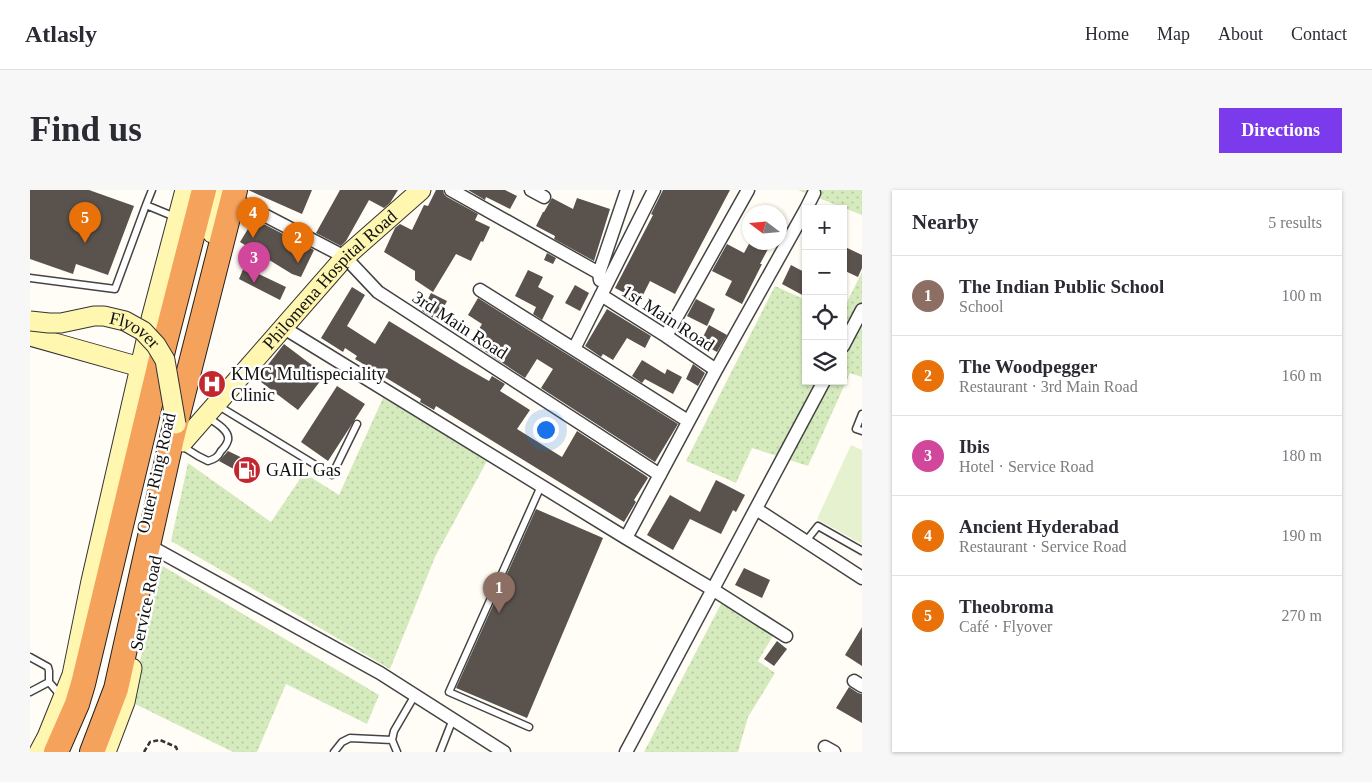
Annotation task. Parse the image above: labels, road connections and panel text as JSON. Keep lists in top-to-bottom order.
{
  "streets": {
    "highway": ["Outer Ring Road"],
    "street": [
      "Philomena Hospital Road",
      "1st Main Road",
      "3rd Main Road",
      "Flyover",
      "Service Road"
    ]
  },
  "crossings": [
    ["Philomena Hospital Road", "3rd Main Road"],
    ["Philomena Hospital Road", "Flyover"],
    ["Philomena Hospital Road", "Service Road"],
    ["Flyover", "Service Road"]
  ],
  "places": {
    "hospital": ["KMC Multispeciality Clinic"],
    "fuel station": ["GAIL Gas"]
  },
  "north": "left",
  "page": {
    "header": "Atlasly",
    "nav": [
      "Home",
      "Map",
      "About",
      "Contact"
    ],
    "buttons": "Directions",
    "title": "Find us",
    "heading": ["Nearby", "5 results"],
    "pins": [
      "4",
      "5",
      "2",
      "3",
      "1"
    ],
    "map_buttons": ["+", "−"],
    "list": [
      {
        "mark": "1",
        "name": "The Indian Public School",
        "note": "School",
        "value": "100 m"
      },
      {
        "mark": "2",
        "name": "The Woodpegger",
        "note": "Restaurant · 3rd Main Road",
        "value": "160 m"
      },
      {
        "mark": "3",
        "name": "Ibis",
        "note": "Hotel · Service Road",
        "value": "180 m"
      },
      {
        "mark": "4",
        "name": "Ancient Hyderabad",
        "note": "Restaurant · Service Road",
        "value": "190 m"
      },
      {
        "mark": "5",
        "name": "Theobroma",
        "note": "Café · Flyover",
        "value": "270 m"
      }
    ]
  }
}
